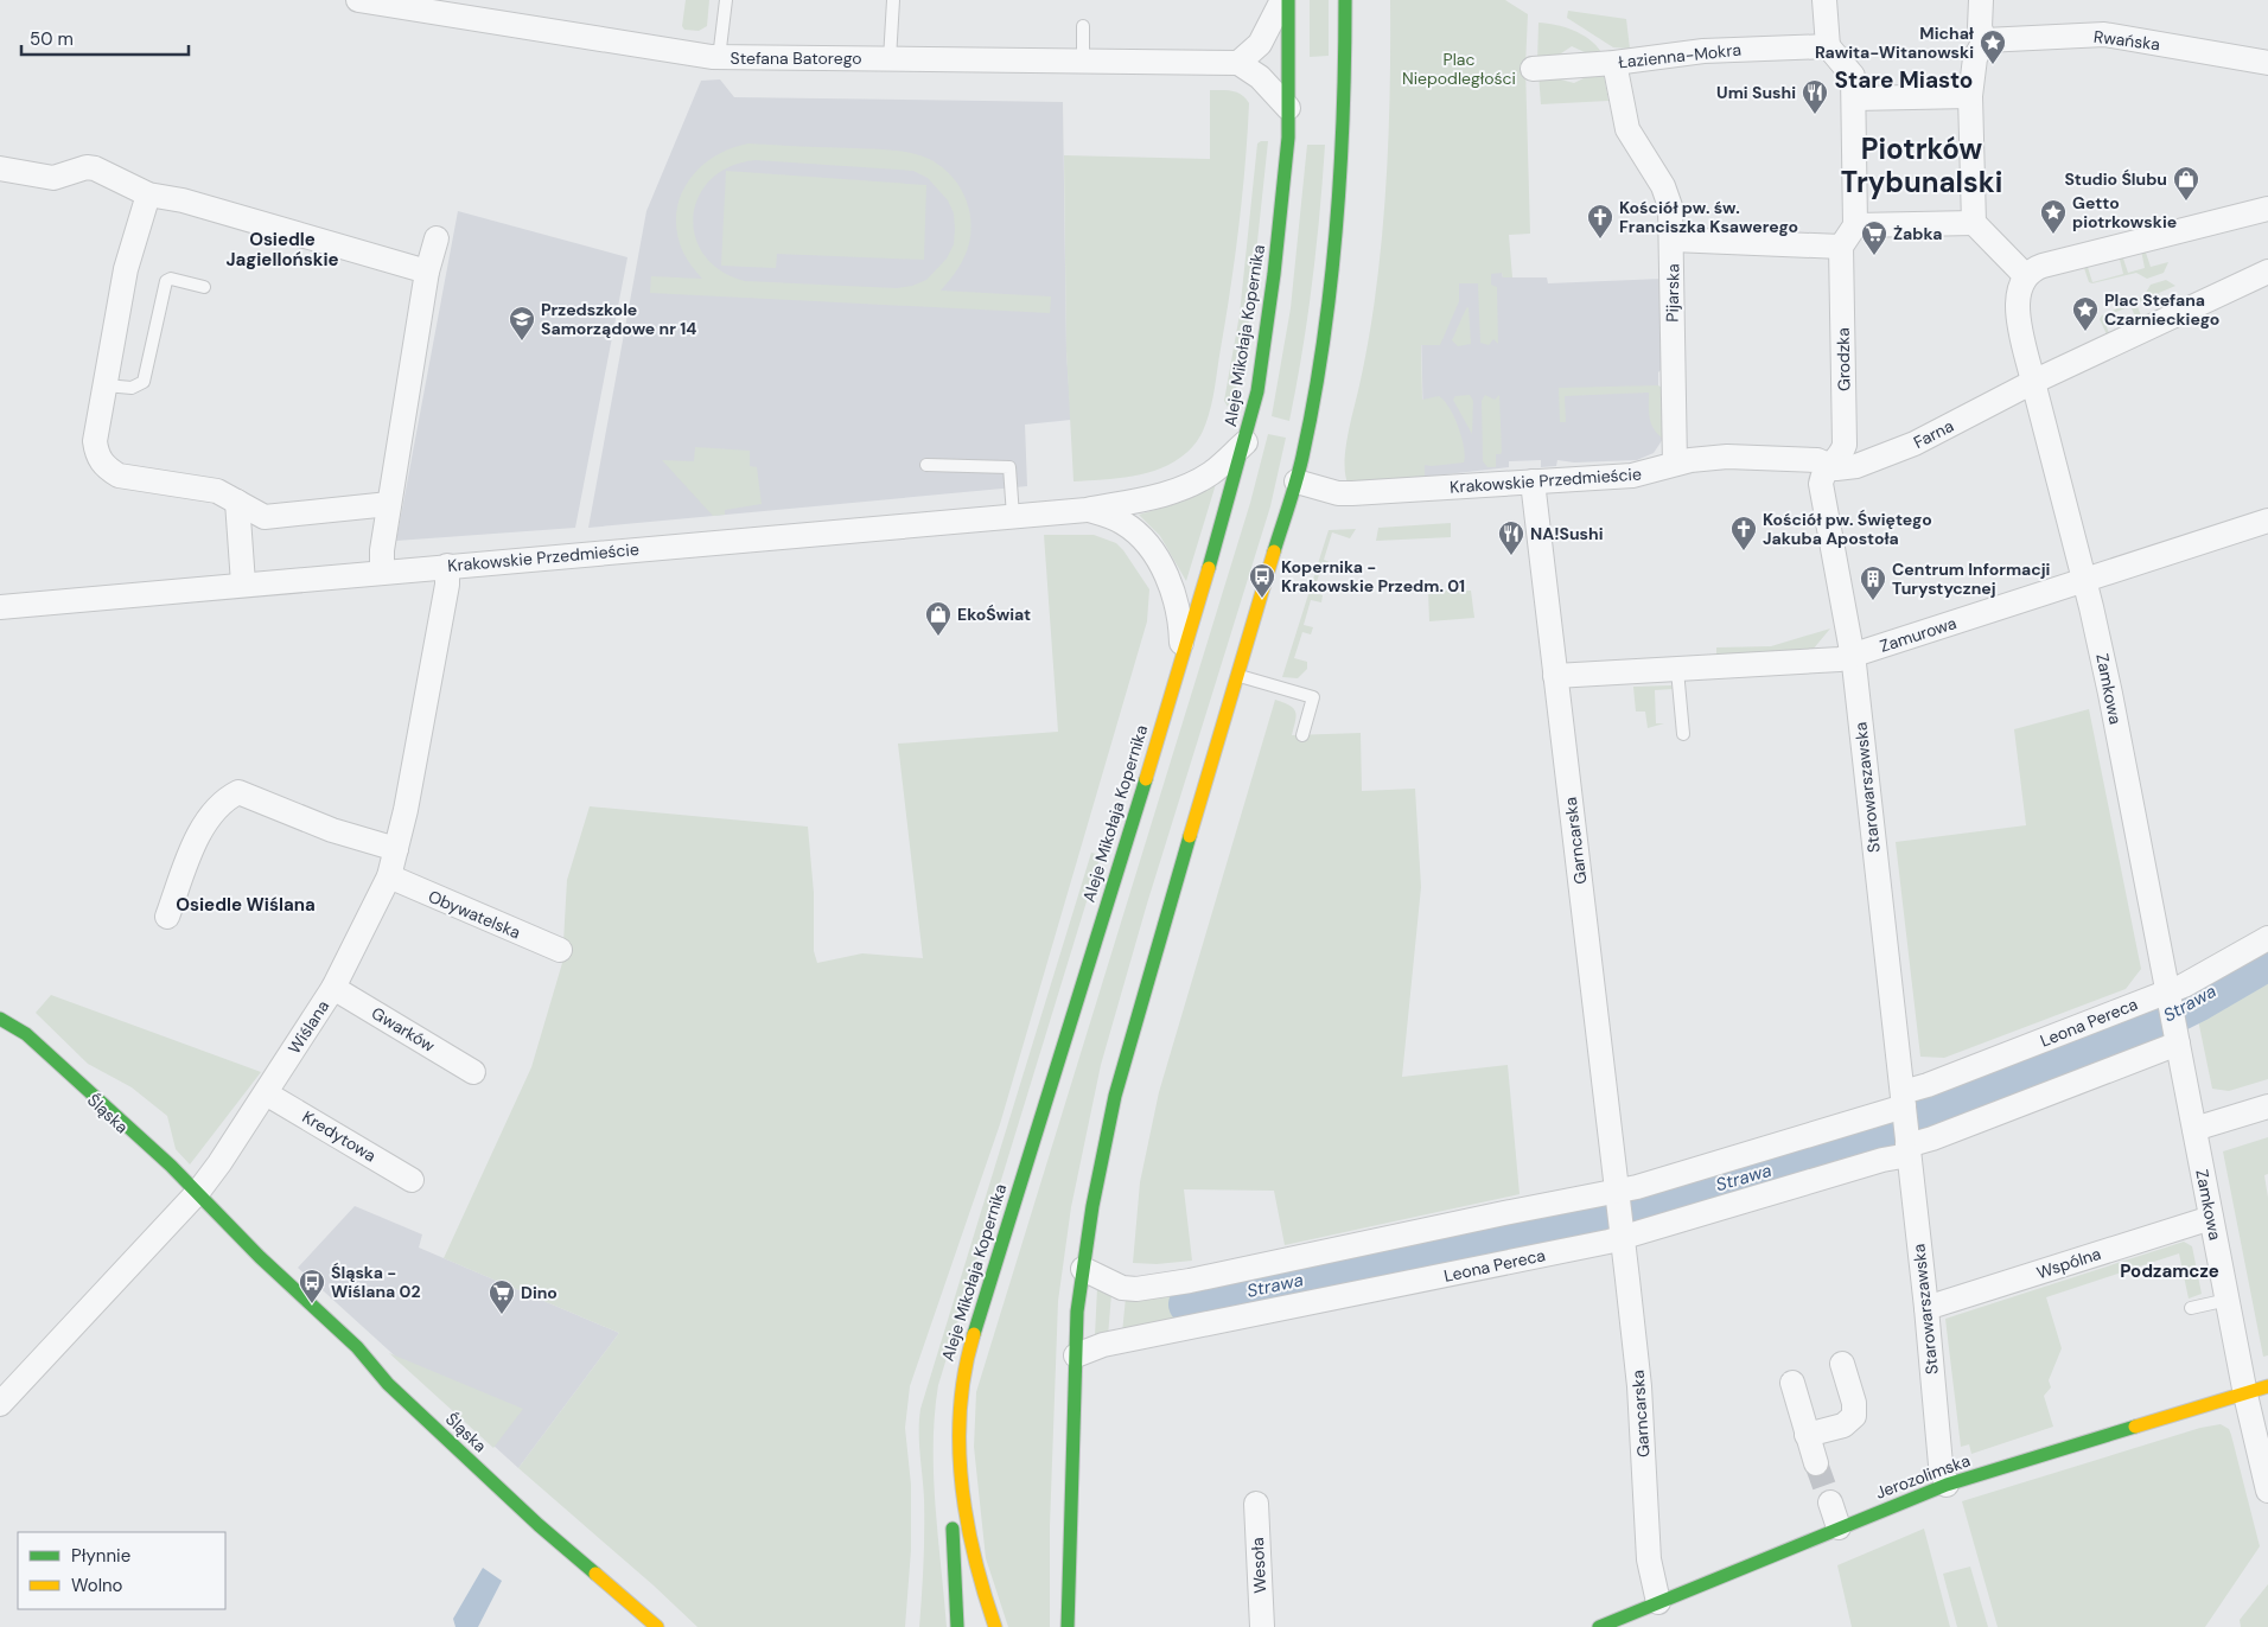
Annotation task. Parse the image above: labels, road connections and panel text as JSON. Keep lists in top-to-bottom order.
{
  "streets": {
    "main road": ["Aleje Mikołaja Kopernika", "Śląska", "Jerozolimska"],
    "street": [
      "Rwańska",
      "Łazienna-Mokra",
      "Stefana Batorego",
      "Pijarska",
      "Grodzka",
      "Farna",
      "Krakowskie Przedmieście",
      "Zamurowa",
      "Zamkowa",
      "Starowarszawska",
      "Garncarska",
      "Obywatelska",
      "Leona Pereca",
      "Wiślana",
      "Gwarków",
      "Kredytowa",
      "Wspólna",
      "Wesoła"
    ]
  },
  "crossings": [
    ["Łazienna-Mokra", "Pijarska"],
    ["Pijarska", "Krakowskie Przedmieście"],
    ["Aleje Mikołaja Kopernika", "Krakowskie Przedmieście"],
    ["Grodzka", "Farna"],
    ["Grodzka", "Krakowskie Przedmieście"],
    ["Grodzka", "Starowarszawska"],
    ["Farna", "Krakowskie Przedmieście"],
    ["Farna", "Zamkowa"],
    ["Farna", "Starowarszawska"],
    ["Krakowskie Przedmieście", "Starowarszawska"],
    ["Krakowskie Przedmieście", "Garncarska"],
    ["Krakowskie Przedmieście", "Wiślana"],
    ["Zamurowa", "Zamkowa"],
    ["Zamurowa", "Starowarszawska"],
    ["Zamurowa", "Garncarska"],
    ["Zamkowa", "Leona Pereca"],
    ["Zamkowa", "Wspólna"],
    ["Zamkowa", "Jerozolimska"],
    ["Starowarszawska", "Leona Pereca"],
    ["Starowarszawska", "Wspólna"],
    ["Starowarszawska", "Jerozolimska"],
    ["Garncarska", "Leona Pereca"],
    ["Garncarska", "Jerozolimska"],
    ["Obywatelska", "Wiślana"],
    ["Wiślana", "Gwarków"],
    ["Wiślana", "Śląska"],
    ["Wiślana", "Kredytowa"]
  ],
  "districts": [
    "Stare Miasto",
    "Piotrków Trybunalski",
    "Osiedle Jagiellońskie",
    "Osiedle Wiślana",
    "Podzamcze"
  ],
  "water": ["Strawa"],
  "parks": ["Plac Niepodległości"],
  "places": {
    "place": ["Michał Rawita-Witanowski", "Getto piotrkowskie", "Plac Stefana Czarnieckiego"],
    "restaurant": ["Umi Sushi", "NA!Sushi"],
    "shop": ["Studio Ślubu", "EkoŚwiat"],
    "church": ["Kościół pw. św. Franciszka Ksawerego", "Kościół pw. Świętego Jakuba Apostoła"],
    "supermarket": ["Żabka", "Dino"],
    "school or university": ["Przedszkole Samorządowe nr 14"],
    "bus stop": ["Kopernika - Krakowskie Przedm. 01", "Śląska - Wiślana 02"],
    "building": ["Centrum Informacji Turystycznej"]
  },
  "legend": ["Płynnie", "Wolno"],
  "scale_bar": "50 m"
}
